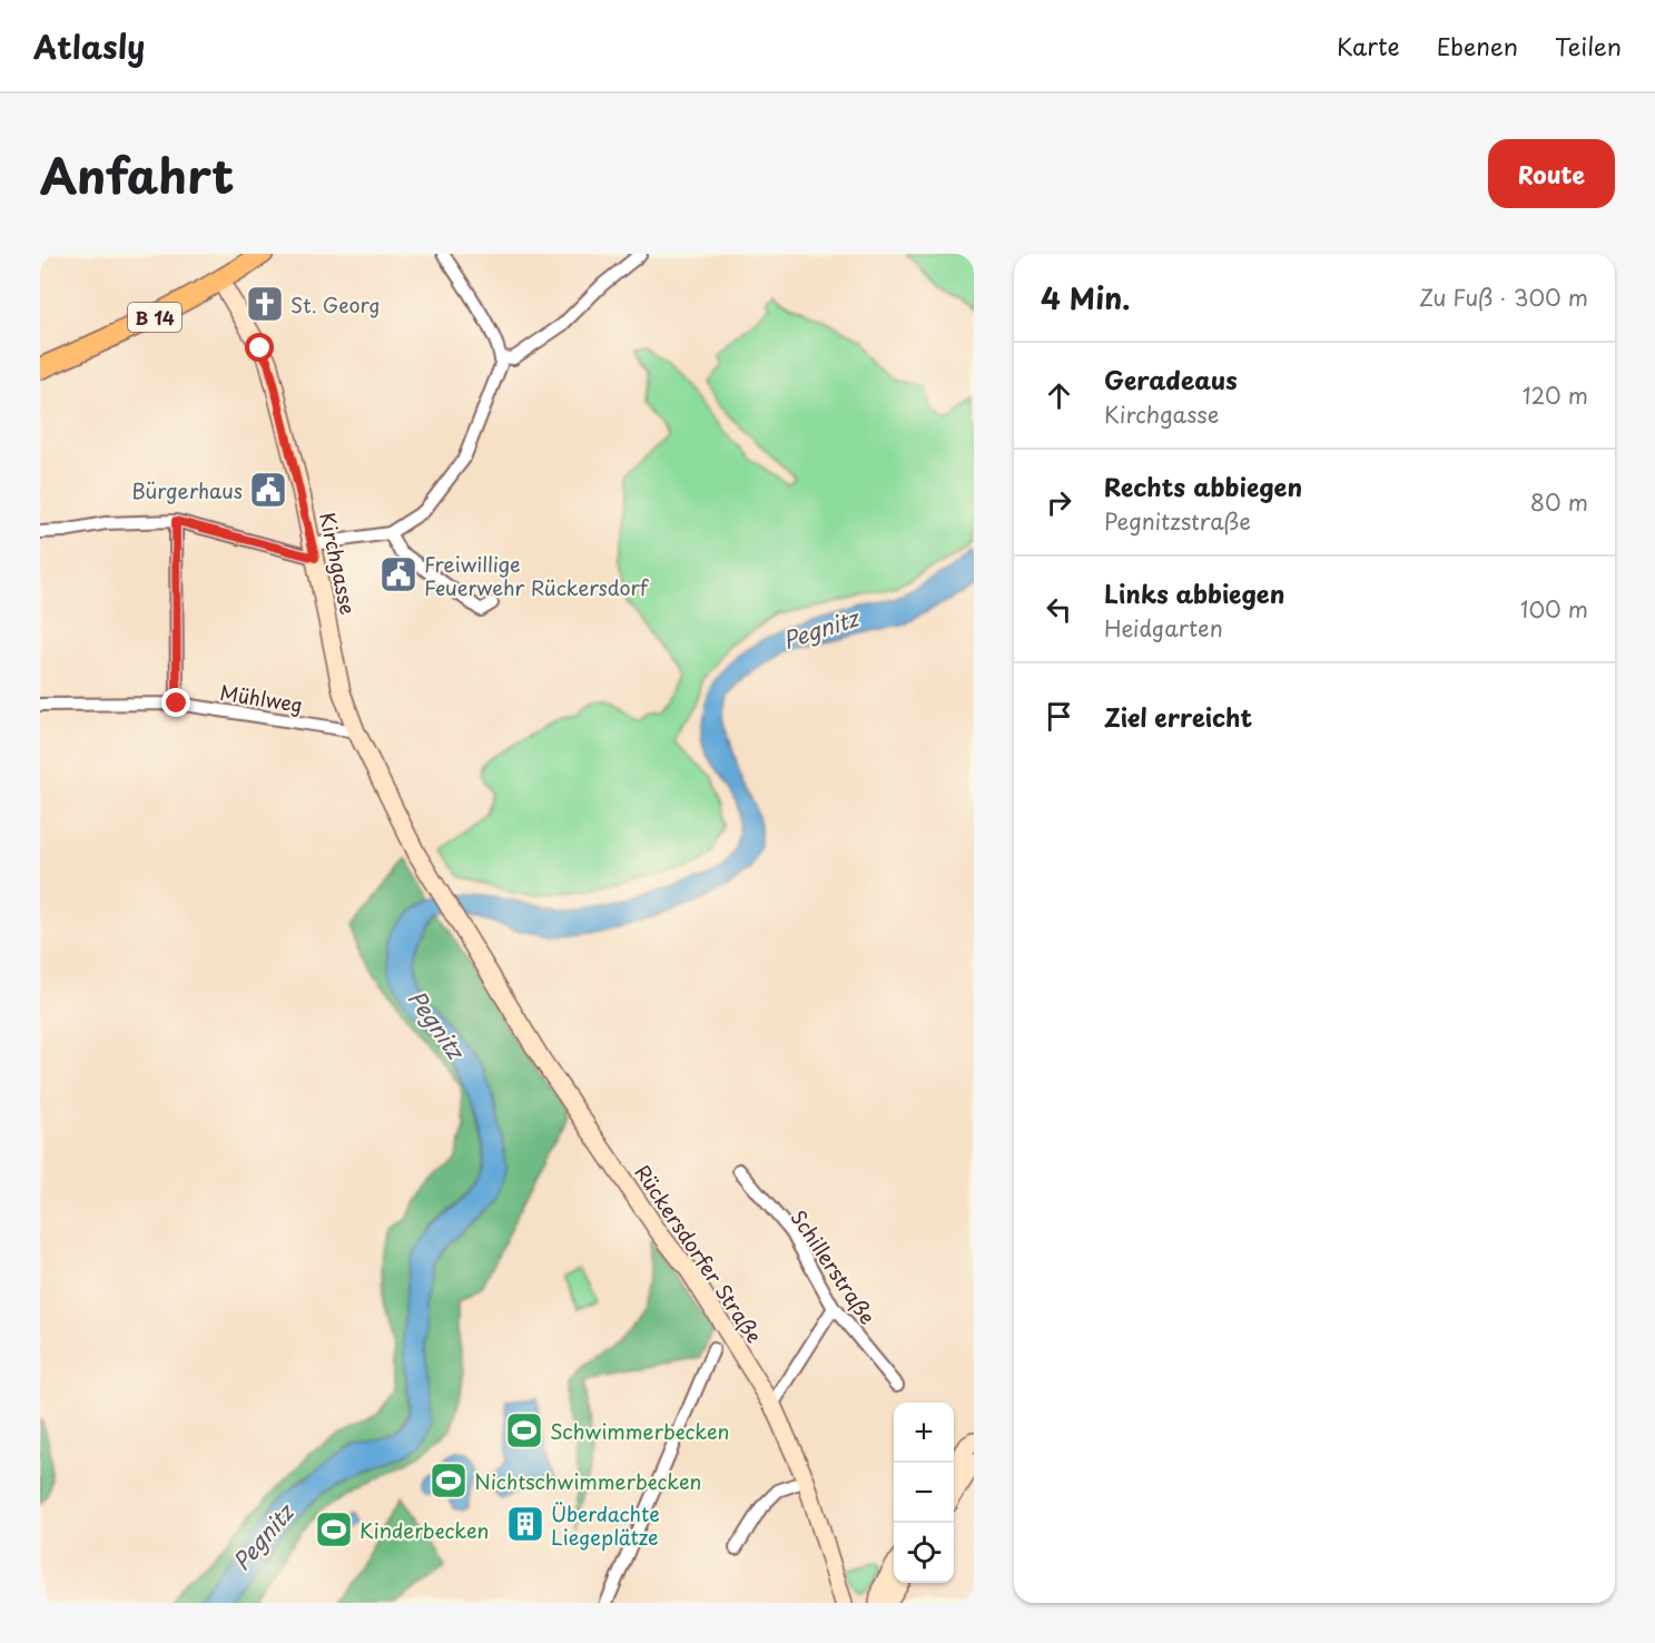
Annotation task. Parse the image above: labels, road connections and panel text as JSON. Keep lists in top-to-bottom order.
{
  "streets": {
    "main road": ["B 14", "Kirchgasse", "Rückersdorfer Straße"],
    "street": ["Mühlweg", "Schillerstraße"]
  },
  "crossings": [
    ["B 14", "Kirchgasse"],
    ["Kirchgasse", "Mühlweg"],
    ["Kirchgasse", "Rückersdorfer Straße"]
  ],
  "water": ["Pegnitz"],
  "places": {
    "church": ["St. Georg"],
    "public building": ["Bürgerhaus", "Freiwillige Feuerwehr Rückersdorf"],
    "sports": ["Schwimmerbecken", "Nichtschwimmerbecken", "Kinderbecken"],
    "building": ["Überdachte Liegeplätze"]
  },
  "page": {
    "header": "Atlasly",
    "nav": ["Karte", "Ebenen", "Teilen"],
    "title": "Anfahrt",
    "buttons": "Route",
    "heading": ["4 Min.", "Zu Fuß · 300 m"],
    "list": [
      ["Geradeaus", "Kirchgasse", "120 m"],
      ["Rechts abbiegen", "Pegnitzstraße", "80 m"],
      ["Links abbiegen", "Heidgarten", "100 m"],
      "Ziel erreicht"
    ],
    "map_buttons": ["+", "−"]
  }
}
